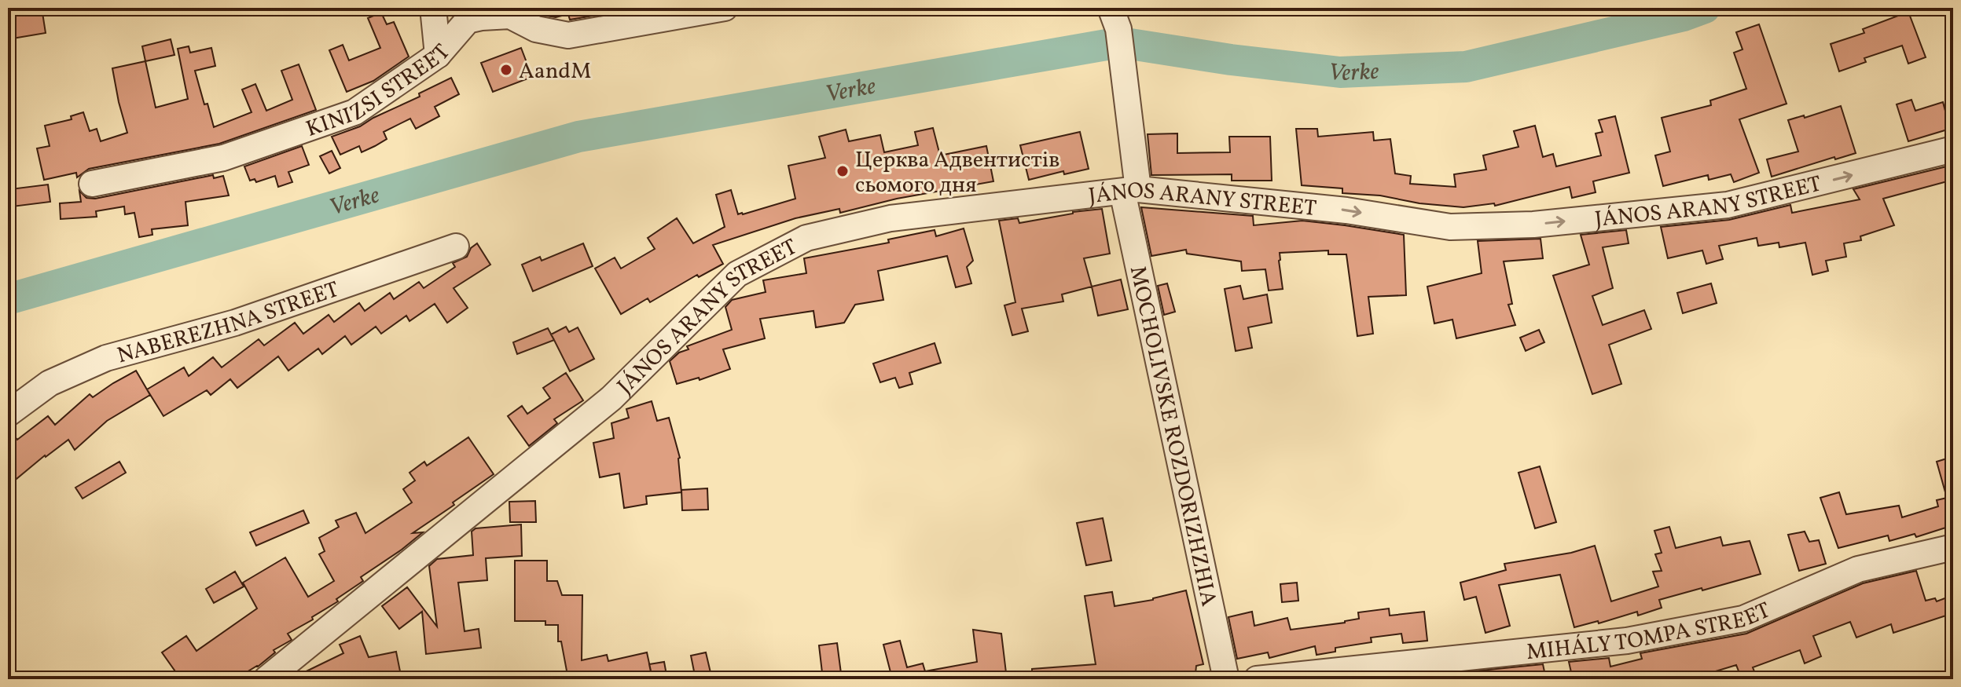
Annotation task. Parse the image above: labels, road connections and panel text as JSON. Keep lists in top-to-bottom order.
{
  "streets": {
    "street": [
      "KINIZSI STREET",
      "JÁNOS ARANY STREET",
      "NABEREZHNA STREET",
      "MOCHOLIVSKE ROZDORIZHZHIA",
      "MIHÁLY TOMPA STREET"
    ]
  },
  "crossings": [
    ["JÁNOS ARANY STREET", "MOCHOLIVSKE ROZDORIZHZHIA"]
  ],
  "one_way": ["JÁNOS ARANY STREET"],
  "water": ["Verke"],
  "places": ["AandM", "Церква Адвентистів сьомого дня"]
}
